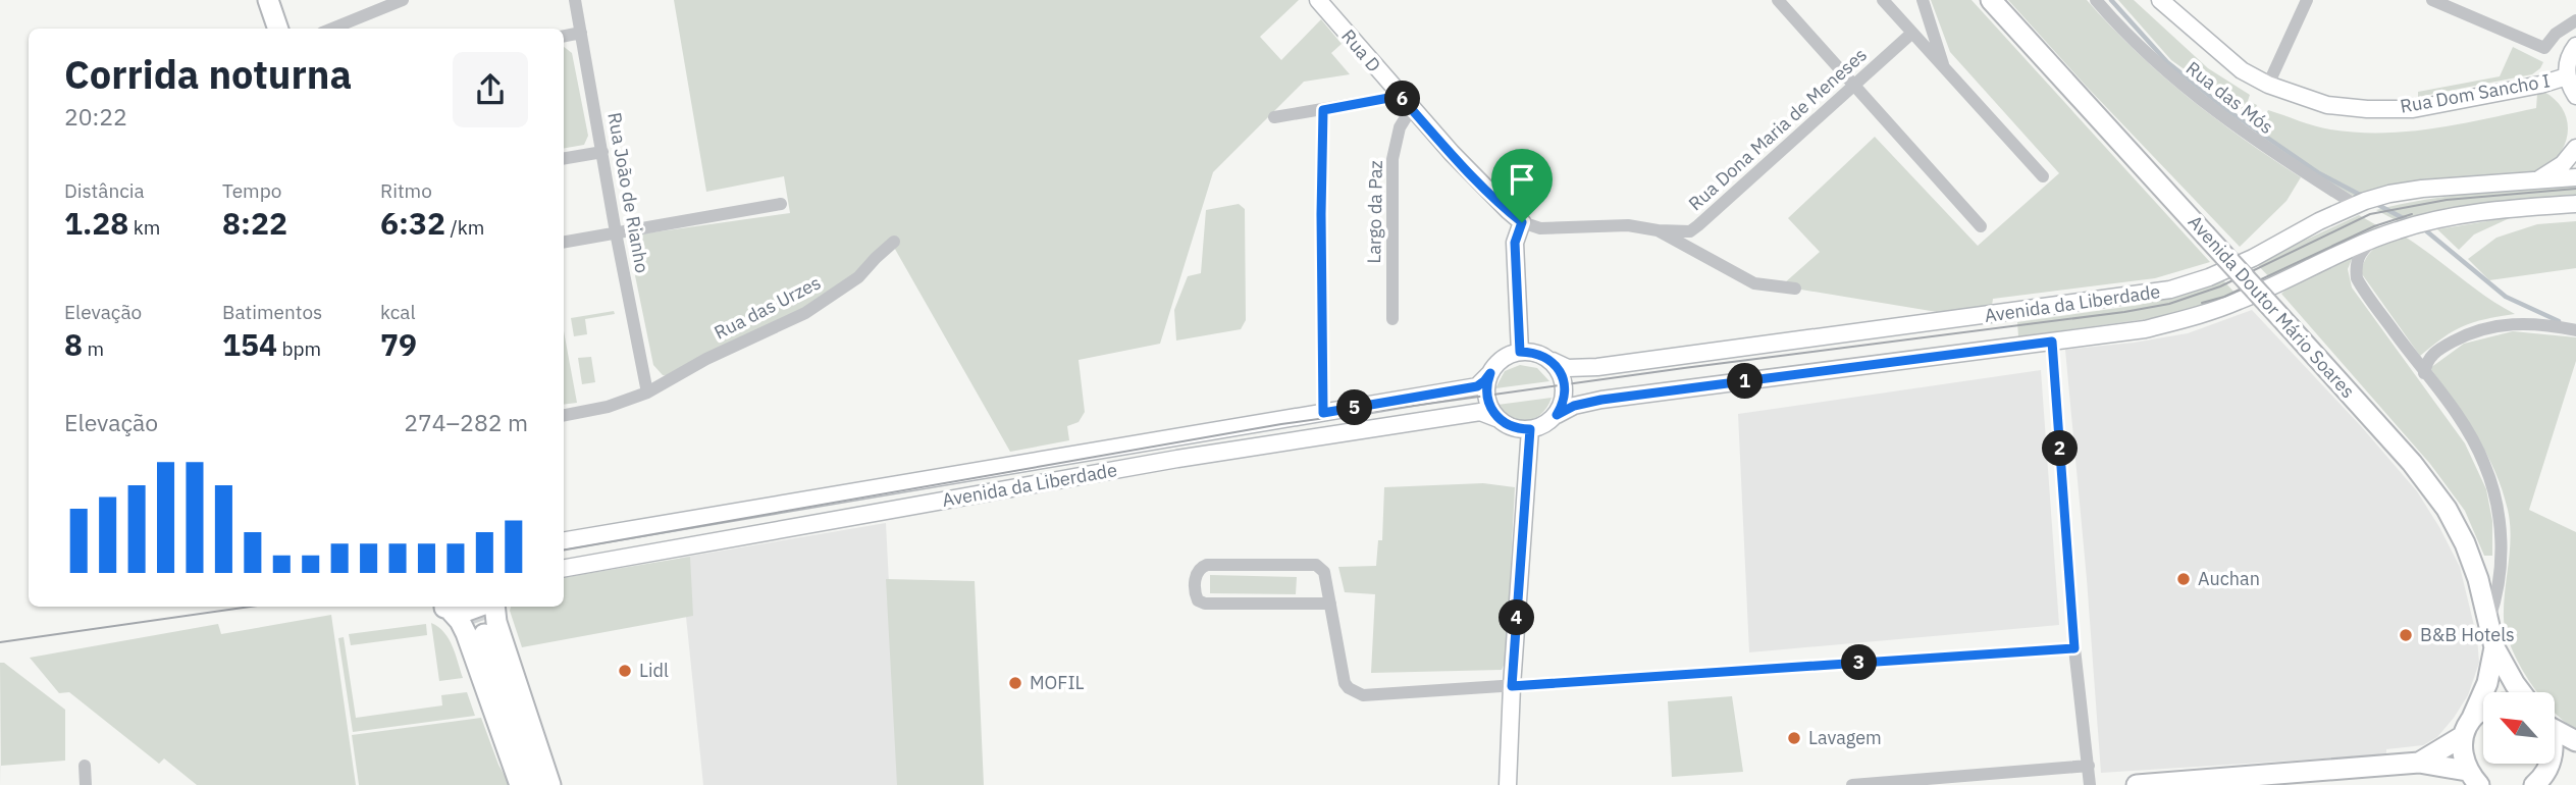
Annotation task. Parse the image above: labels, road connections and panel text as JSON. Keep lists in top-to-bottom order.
{
  "streets": {
    "main road": ["Avenida Doutor Mário Soares"],
    "street": [
      "Rua D",
      "Rua Dom Sancho I",
      "Rua das Mós",
      "Rua Dona Maria de Meneses",
      "Rua João de Rianho",
      "Largo da Paz",
      "Avenida da Liberdade",
      "Rua das Urzes"
    ]
  },
  "crossings": [
    ["Rua D", "Largo da Paz"],
    ["Rua das Mós", "Avenida da Liberdade"],
    ["Rua João de Rianho", "Rua das Urzes"]
  ],
  "places": [
    "Auchan",
    "B&B Hotels",
    "Lidl",
    "MOFIL",
    "Lavagem"
  ],
  "north": "top left",
  "page": {
    "heading": ["Corrida noturna", "20:22"],
    "pins": [
      "6",
      "1",
      "5",
      "2",
      "4",
      "3"
    ],
    "stats": [
      ["Distância", "1.28 km"],
      ["Tempo", "8:22"],
      ["Ritmo", "6:32 /km"],
      ["Elevação", "8 m"],
      ["Batimentos", "154 bpm"],
      ["kcal", "79"]
    ],
    "chart": ["Elevação", "274–282 m"]
  }
}
